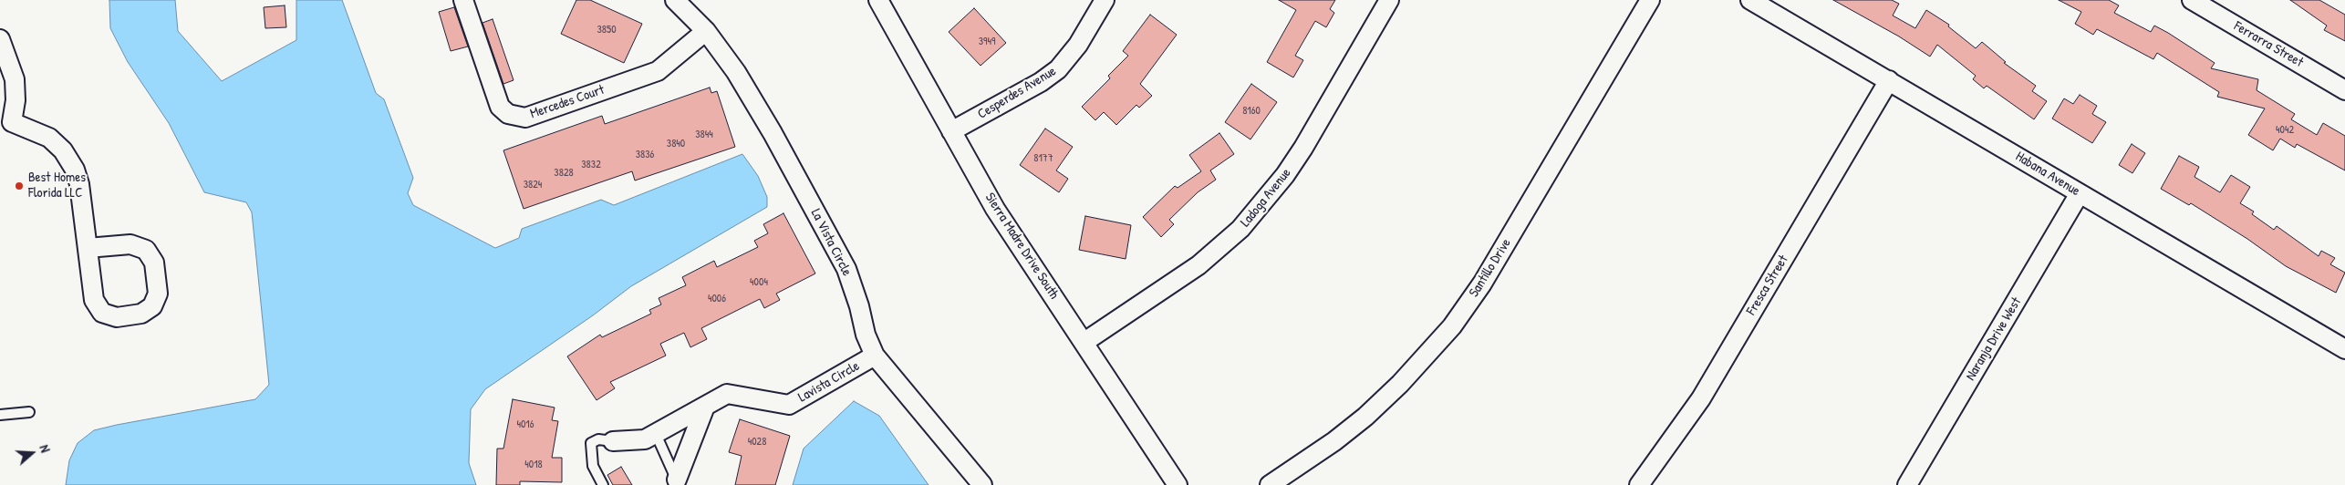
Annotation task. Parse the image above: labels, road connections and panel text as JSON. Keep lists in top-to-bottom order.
{
  "streets": {
    "street": [
      "Ferrarra Street",
      "Cesperdes Avenue",
      "Mercedes Court",
      "Habana Avenue",
      "Ladoga Avenue",
      "La Vista Circle",
      "Sierra Madre Drive South",
      "Santillo Drive",
      "Fresca Street",
      "Naranja Drive West",
      "Lavista Circle"
    ]
  },
  "crossings": [
    ["Cesperdes Avenue", "Sierra Madre Drive South"],
    ["Mercedes Court", "La Vista Circle"],
    ["Habana Avenue", "Fresca Street"],
    ["Habana Avenue", "Naranja Drive West"],
    ["Ladoga Avenue", "Sierra Madre Drive South"],
    ["La Vista Circle", "Lavista Circle"]
  ],
  "places": ["Best Homes Florida LLC"],
  "house_numbers": [
    "3850",
    "3949",
    "8160",
    "4042",
    "3844",
    "3840",
    "3836",
    "8177",
    "3832",
    "3828",
    "3824",
    "4004",
    "4006",
    "4016",
    "4028",
    "4018"
  ],
  "north": "right"
}
